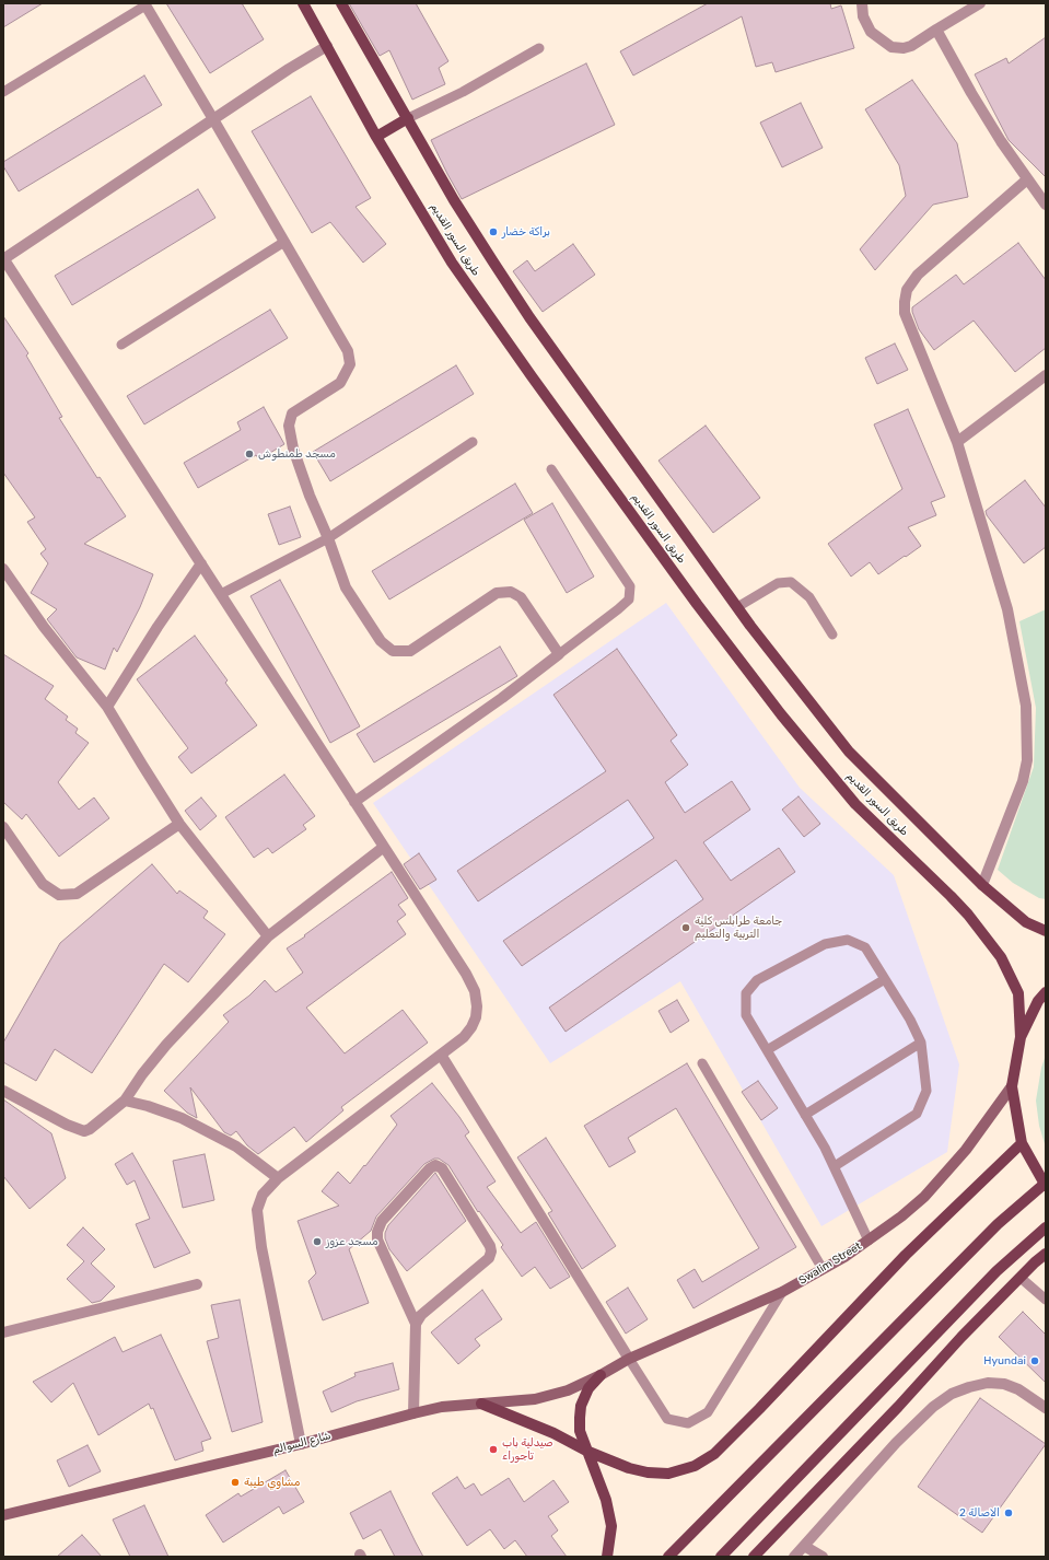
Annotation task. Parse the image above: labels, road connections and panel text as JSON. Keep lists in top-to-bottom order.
{
  "streets": {
    "main road": ["طريق السور القديم", "Swalim Street", "شارع السوالم"]
  },
  "crossings": [
    ["Swalim Street", "شارع السوالم"]
  ],
  "places": [
    "براكة خضار",
    "مسجد طمنطوش",
    "جامعة طرابلس كلية التربية والتعليم",
    "مسجد عزوز",
    "Hyundai",
    "صيدلية باب تاجوراء",
    "مشاوي طيبة",
    "الاصالة 2"
  ]
}
